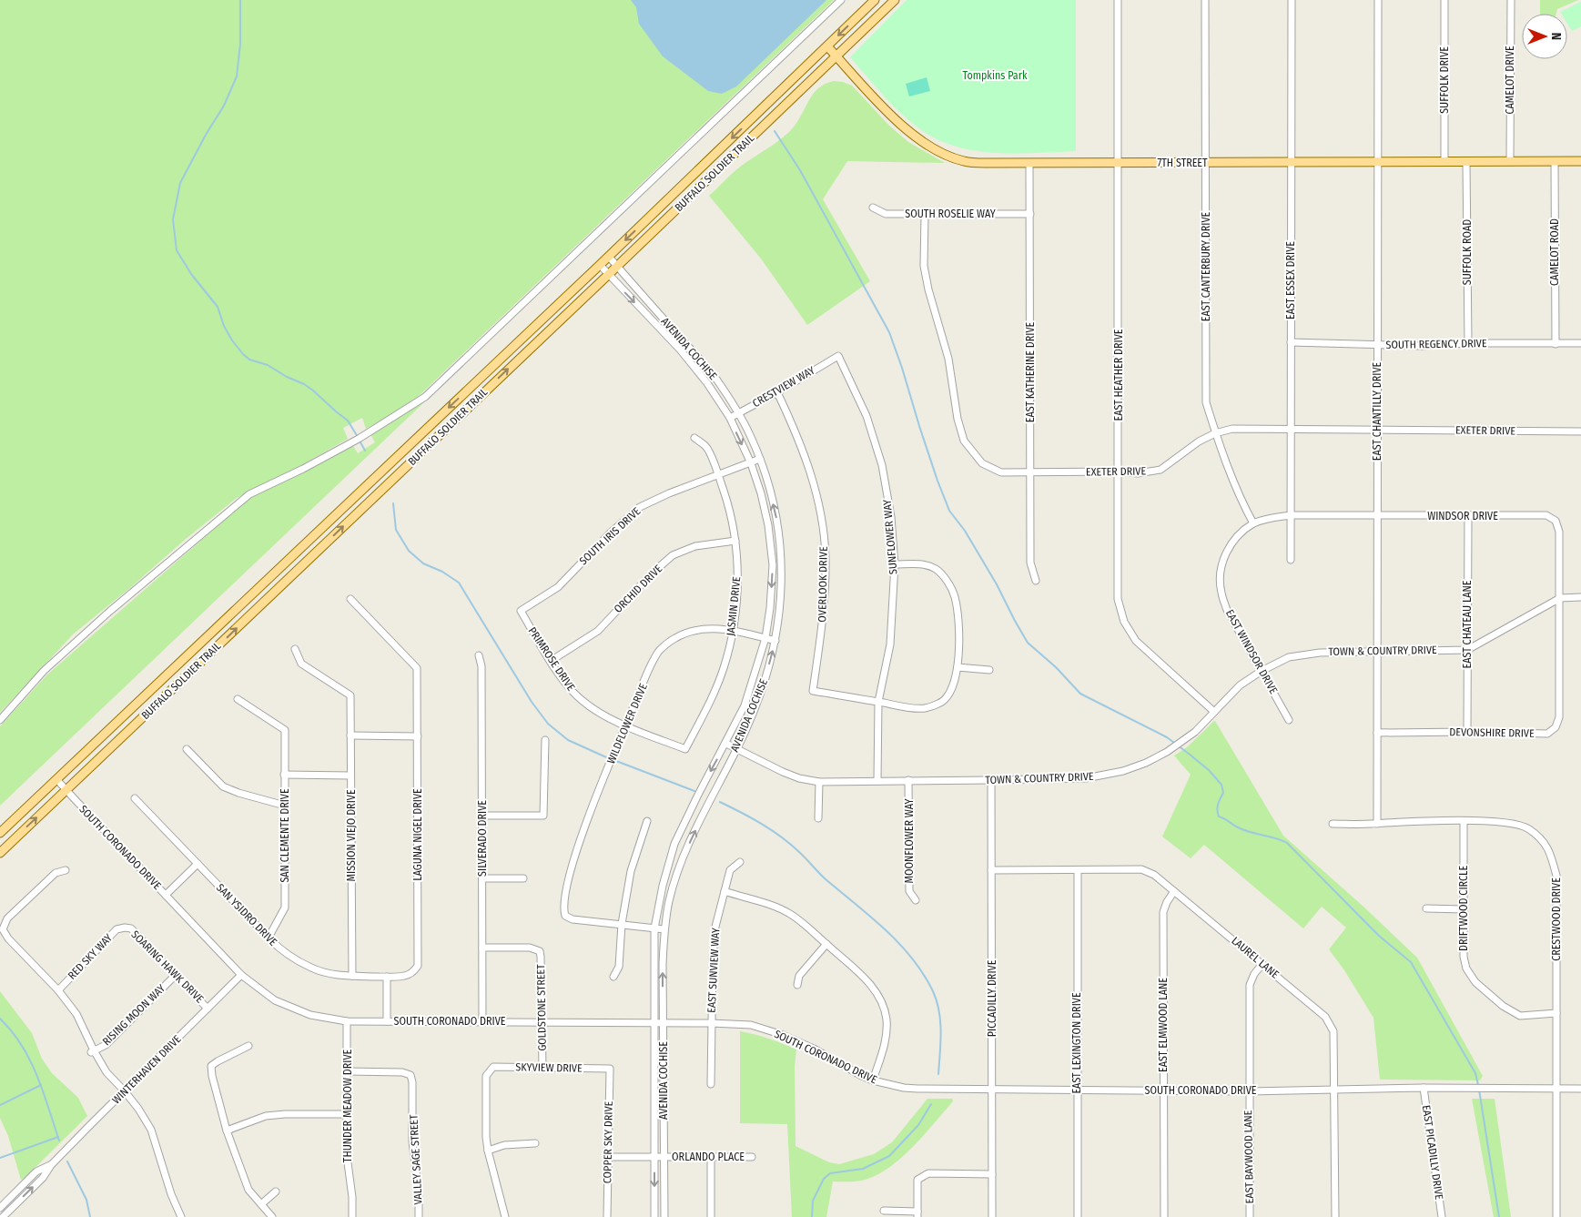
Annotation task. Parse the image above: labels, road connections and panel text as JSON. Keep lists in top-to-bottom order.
{
  "streets": {
    "main road": ["7TH STREET", "BUFFALO SOLDIER TRAIL"],
    "street": [
      "SUFFOLK DRIVE",
      "CAMELOT DRIVE",
      "SOUTH ROSELIE WAY",
      "SUFFOLK ROAD",
      "CAMELOT ROAD",
      "EAST CANTERBURY DRIVE",
      "EAST ESSEX DRIVE",
      "SOUTH REGENCY DRIVE",
      "AVENIDA COCHISE",
      "EAST KATHERINE DRIVE",
      "EAST HEATHER DRIVE",
      "CRESTVIEW WAY",
      "EAST CHANTILLY DRIVE",
      "EXETER DRIVE",
      "WINDSOR DRIVE",
      "SOUTH IRIS DRIVE",
      "SUNFLOWER WAY",
      "OVERLOOK DRIVE",
      "ORCHID DRIVE",
      "JASMIN DRIVE",
      "EAST CHATEAU LANE",
      "TOWN & COUNTRY DRIVE",
      "EAST WINDSOR DRIVE",
      "PRIMROSE DRIVE",
      "WILDFLOWER DRIVE",
      "DEVONSHIRE DRIVE",
      "LAGUNA NIGEL DRIVE",
      "SAN CLEMENTE DRIVE",
      "MISSION VIEJO DRIVE",
      "SILVERADO DRIVE",
      "MOONFLOWER WAY",
      "SOUTH CORONADO DRIVE",
      "DRIFTWOOD CIRCLE",
      "SAN YSIDRO DRIVE",
      "CRESTWOOD DRIVE",
      "RED SKY WAY",
      "LAUREL LANE",
      "SOARING HAWK DRIVE",
      "EAST SUNVIEW WAY",
      "PICCADILLY DRIVE",
      "GOLDSTONE STREET",
      "RISING MOON WAY",
      "EAST ELMWOOD LANE",
      "EAST LEXINGTON DRIVE",
      "SKYVIEW DRIVE",
      "WINTERHAVEN DRIVE",
      "THUNDER MEADOW DRIVE",
      "COPPER SKY DRIVE",
      "EAST PICADILLY DRIVE",
      "ORLANDO PLACE",
      "EAST BAYWOOD LANE",
      "VALLEY SAGE STREET"
    ]
  },
  "crossings": [
    ["SUFFOLK DRIVE", "7TH STREET"],
    ["CAMELOT DRIVE", "7TH STREET"],
    ["7TH STREET", "BUFFALO SOLDIER TRAIL"],
    ["7TH STREET", "SUFFOLK ROAD"],
    ["7TH STREET", "CAMELOT ROAD"],
    ["7TH STREET", "EAST CANTERBURY DRIVE"],
    ["7TH STREET", "EAST ESSEX DRIVE"],
    ["7TH STREET", "EAST KATHERINE DRIVE"],
    ["7TH STREET", "EAST HEATHER DRIVE"],
    ["7TH STREET", "EAST CHANTILLY DRIVE"],
    ["BUFFALO SOLDIER TRAIL", "AVENIDA COCHISE"],
    ["BUFFALO SOLDIER TRAIL", "SOUTH CORONADO DRIVE"],
    ["SOUTH ROSELIE WAY", "EAST KATHERINE DRIVE"],
    ["SOUTH ROSELIE WAY", "EXETER DRIVE"],
    ["SUFFOLK ROAD", "SOUTH REGENCY DRIVE"],
    ["CAMELOT ROAD", "SOUTH REGENCY DRIVE"],
    ["EAST CANTERBURY DRIVE", "EXETER DRIVE"],
    ["EAST CANTERBURY DRIVE", "EAST WINDSOR DRIVE"],
    ["EAST ESSEX DRIVE", "SOUTH REGENCY DRIVE"],
    ["EAST ESSEX DRIVE", "EXETER DRIVE"],
    ["EAST ESSEX DRIVE", "WINDSOR DRIVE"],
    ["EAST ESSEX DRIVE", "EAST WINDSOR DRIVE"],
    ["SOUTH REGENCY DRIVE", "EAST CHANTILLY DRIVE"],
    ["AVENIDA COCHISE", "CRESTVIEW WAY"],
    ["AVENIDA COCHISE", "SOUTH IRIS DRIVE"],
    ["AVENIDA COCHISE", "TOWN & COUNTRY DRIVE"],
    ["AVENIDA COCHISE", "WILDFLOWER DRIVE"],
    ["AVENIDA COCHISE", "SOUTH CORONADO DRIVE"],
    ["AVENIDA COCHISE", "ORLANDO PLACE"],
    ["EAST KATHERINE DRIVE", "EXETER DRIVE"],
    ["EAST HEATHER DRIVE", "EXETER DRIVE"],
    ["EAST HEATHER DRIVE", "TOWN & COUNTRY DRIVE"],
    ["CRESTVIEW WAY", "SUNFLOWER WAY"],
    ["CRESTVIEW WAY", "OVERLOOK DRIVE"],
    ["EAST CHANTILLY DRIVE", "EXETER DRIVE"],
    ["EAST CHANTILLY DRIVE", "WINDSOR DRIVE"],
    ["EAST CHANTILLY DRIVE", "TOWN & COUNTRY DRIVE"],
    ["EAST CHANTILLY DRIVE", "DEVONSHIRE DRIVE"],
    ["EAST CHANTILLY DRIVE", "CRESTWOOD DRIVE"],
    ["WINDSOR DRIVE", "EAST CHATEAU LANE"],
    ["WINDSOR DRIVE", "TOWN & COUNTRY DRIVE"],
    ["WINDSOR DRIVE", "EAST WINDSOR DRIVE"],
    ["WINDSOR DRIVE", "DEVONSHIRE DRIVE"],
    ["SOUTH IRIS DRIVE", "JASMIN DRIVE"],
    ["SOUTH IRIS DRIVE", "PRIMROSE DRIVE"],
    ["SUNFLOWER WAY", "OVERLOOK DRIVE"],
    ["SUNFLOWER WAY", "TOWN & COUNTRY DRIVE"],
    ["ORCHID DRIVE", "JASMIN DRIVE"],
    ["ORCHID DRIVE", "PRIMROSE DRIVE"],
    ["JASMIN DRIVE", "PRIMROSE DRIVE"],
    ["JASMIN DRIVE", "WILDFLOWER DRIVE"],
    ["EAST CHATEAU LANE", "TOWN & COUNTRY DRIVE"],
    ["EAST CHATEAU LANE", "DEVONSHIRE DRIVE"],
    ["TOWN & COUNTRY DRIVE", "EAST WINDSOR DRIVE"],
    ["TOWN & COUNTRY DRIVE", "DEVONSHIRE DRIVE"],
    ["TOWN & COUNTRY DRIVE", "MOONFLOWER WAY"],
    ["TOWN & COUNTRY DRIVE", "PICCADILLY DRIVE"],
    ["PRIMROSE DRIVE", "WILDFLOWER DRIVE"],
    ["LAGUNA NIGEL DRIVE", "SAN YSIDRO DRIVE"],
    ["SAN CLEMENTE DRIVE", "SAN YSIDRO DRIVE"],
    ["MISSION VIEJO DRIVE", "SAN YSIDRO DRIVE"],
    ["SILVERADO DRIVE", "SOUTH CORONADO DRIVE"],
    ["SILVERADO DRIVE", "GOLDSTONE STREET"],
    ["SOUTH CORONADO DRIVE", "CRESTWOOD DRIVE"],
    ["SOUTH CORONADO DRIVE", "LAUREL LANE"],
    ["SOUTH CORONADO DRIVE", "EAST SUNVIEW WAY"],
    ["SOUTH CORONADO DRIVE", "PICCADILLY DRIVE"],
    ["SOUTH CORONADO DRIVE", "GOLDSTONE STREET"],
    ["SOUTH CORONADO DRIVE", "EAST ELMWOOD LANE"],
    ["SOUTH CORONADO DRIVE", "EAST LEXINGTON DRIVE"],
    ["SOUTH CORONADO DRIVE", "WINTERHAVEN DRIVE"],
    ["SOUTH CORONADO DRIVE", "THUNDER MEADOW DRIVE"],
    ["SOUTH CORONADO DRIVE", "EAST PICADILLY DRIVE"],
    ["SOUTH CORONADO DRIVE", "EAST BAYWOOD LANE"],
    ["DRIFTWOOD CIRCLE", "CRESTWOOD DRIVE"],
    ["RED SKY WAY", "SOARING HAWK DRIVE"],
    ["LAUREL LANE", "PICCADILLY DRIVE"],
    ["LAUREL LANE", "EAST ELMWOOD LANE"],
    ["LAUREL LANE", "EAST LEXINGTON DRIVE"],
    ["LAUREL LANE", "EAST BAYWOOD LANE"],
    ["SOARING HAWK DRIVE", "RISING MOON WAY"],
    ["SOARING HAWK DRIVE", "WINTERHAVEN DRIVE"],
    ["GOLDSTONE STREET", "SKYVIEW DRIVE"],
    ["SKYVIEW DRIVE", "COPPER SKY DRIVE"],
    ["THUNDER MEADOW DRIVE", "VALLEY SAGE STREET"],
    ["COPPER SKY DRIVE", "ORLANDO PLACE"]
  ],
  "parks": ["Tompkins Park"],
  "north": "right"
}
